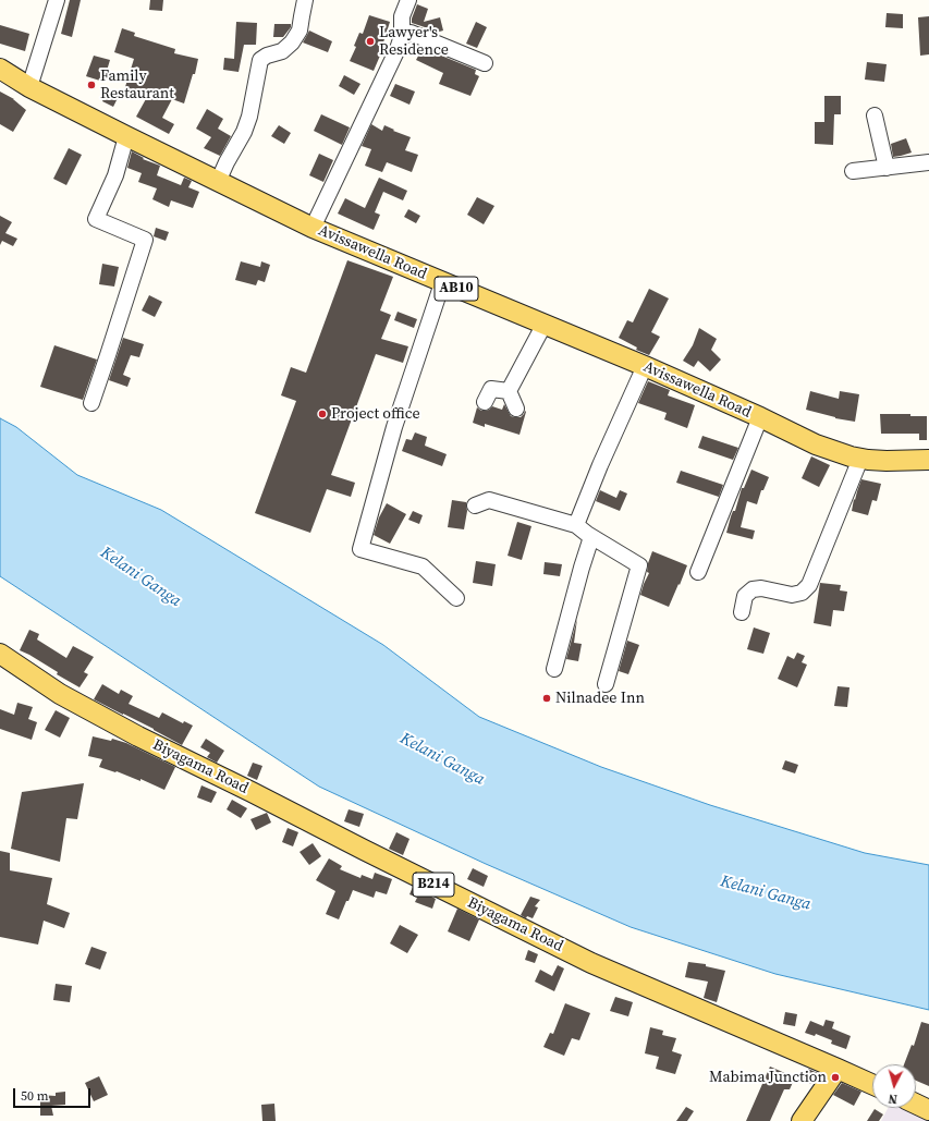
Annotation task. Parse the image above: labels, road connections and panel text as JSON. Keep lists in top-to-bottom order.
{
  "streets": {
    "main road": [
      "Avissawella Road",
      "AB10",
      "Biyagama Road",
      "B214"
    ]
  },
  "water": ["Kelani Ganga"],
  "places": [
    "Lawyer's Residence",
    "Family Restaurant",
    "Project office",
    "Nilnadee Inn",
    "Mabima Junction"
  ],
  "scale_bar": "50 m",
  "north": "bottom"
}
